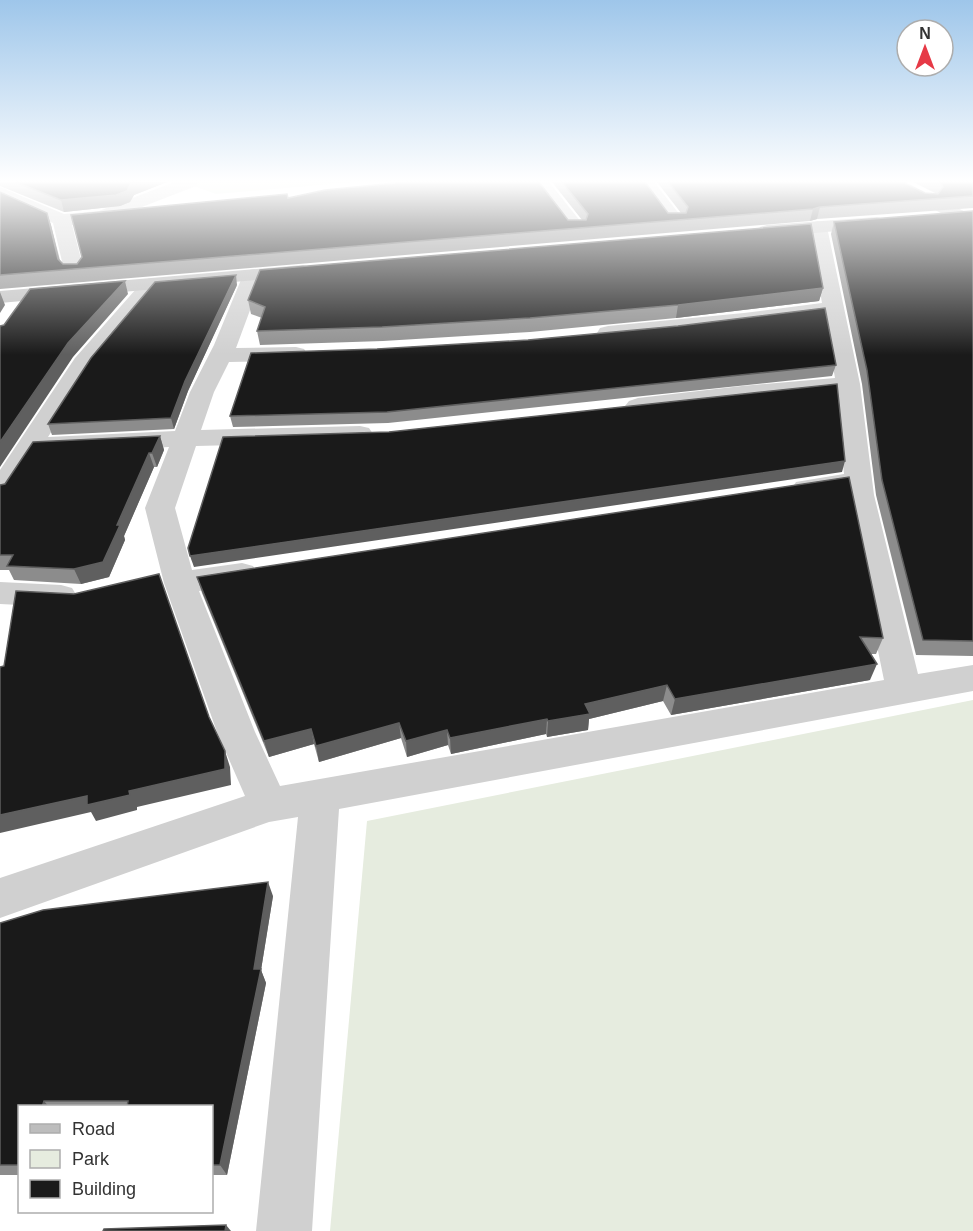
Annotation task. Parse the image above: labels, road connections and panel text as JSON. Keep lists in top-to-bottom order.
{
  "legend": ["Road", "Park", "Building"],
  "north": "top"
}
